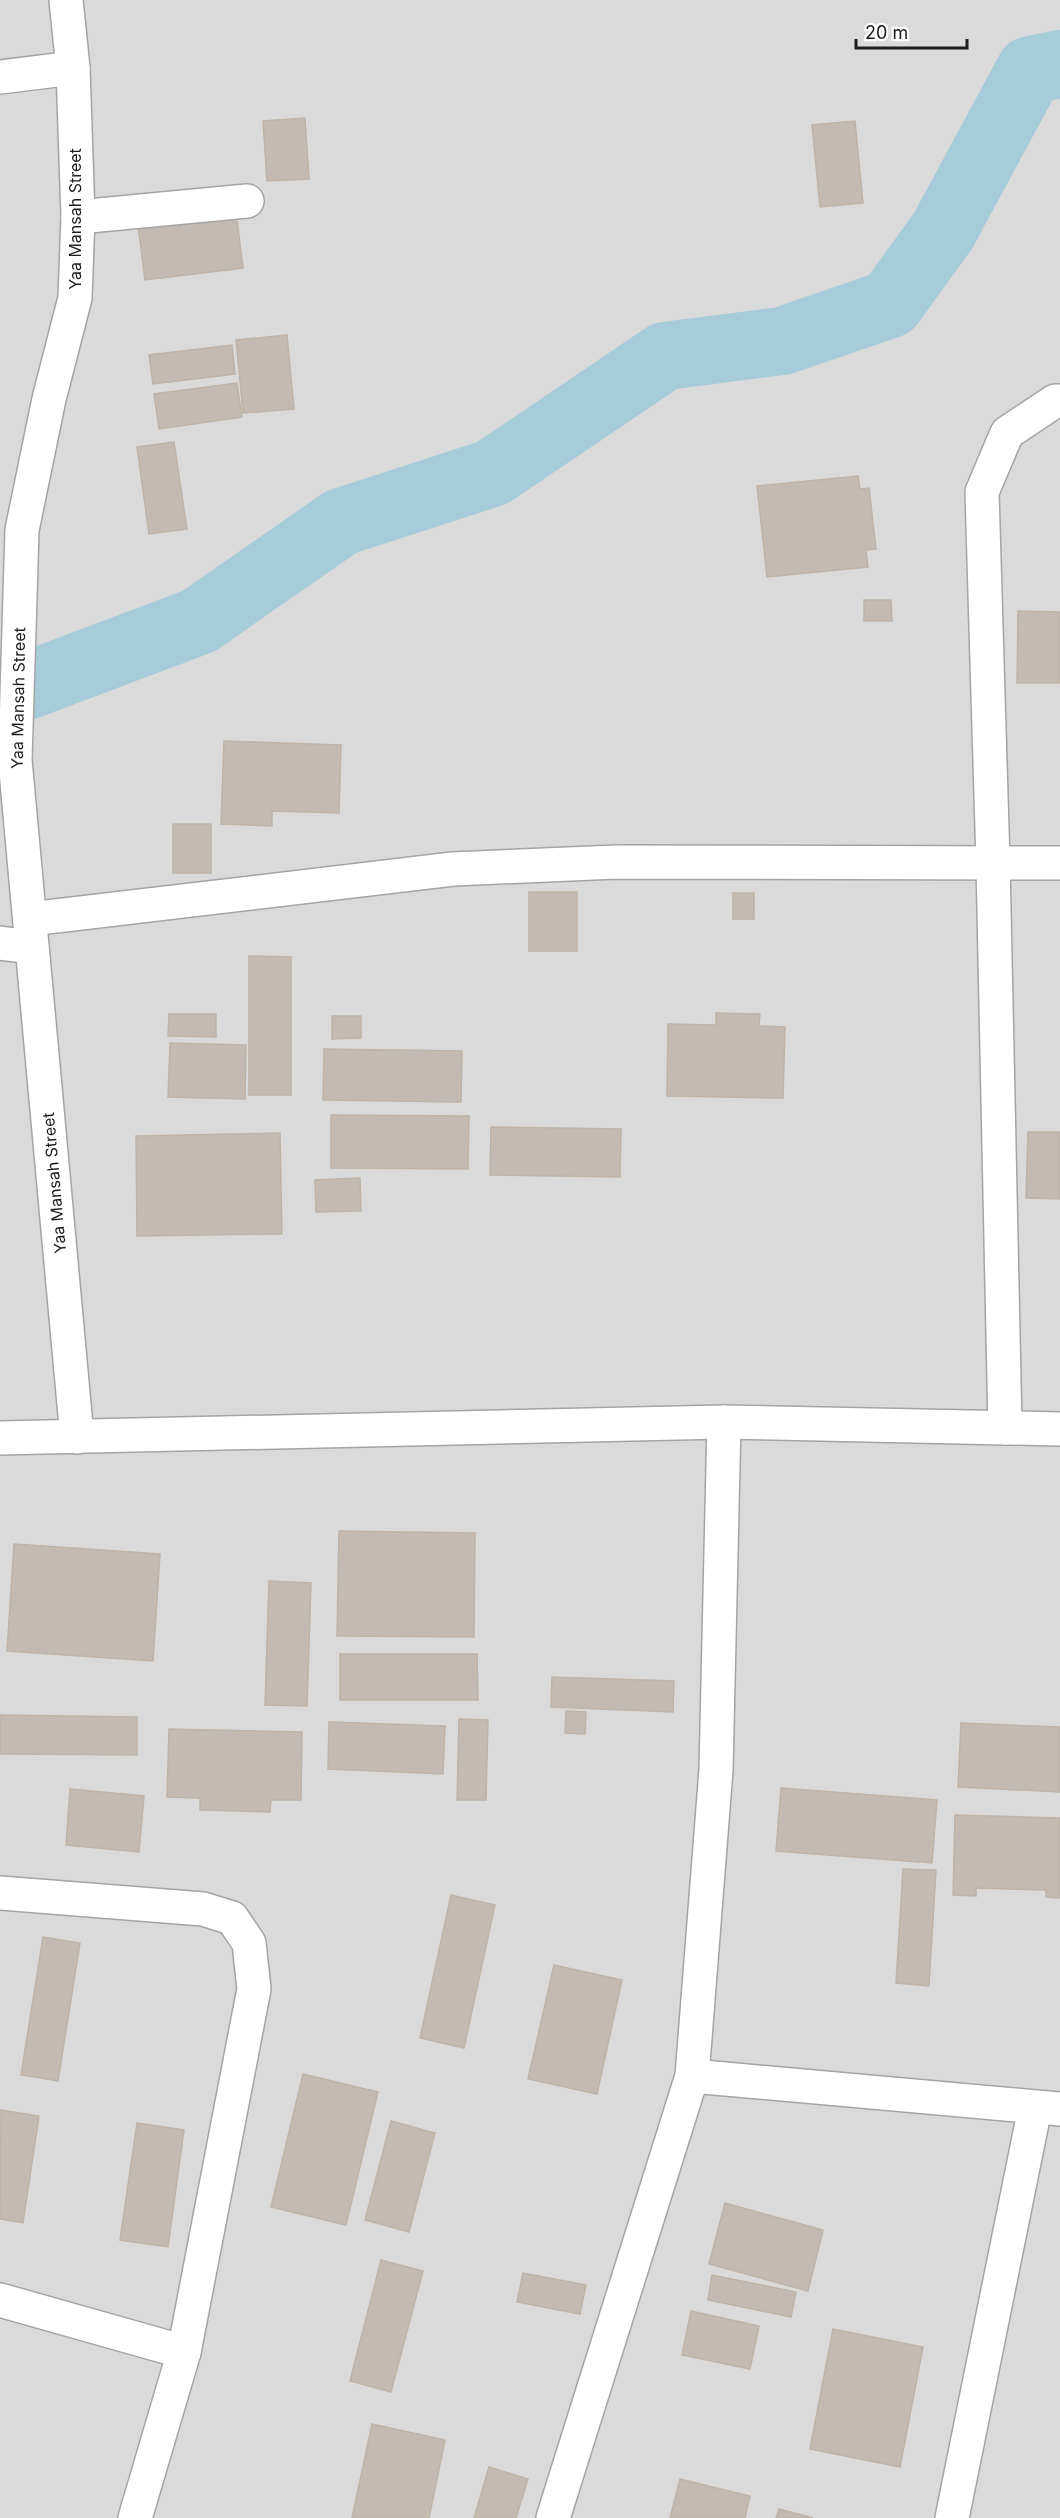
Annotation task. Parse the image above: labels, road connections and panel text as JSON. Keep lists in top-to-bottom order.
{
  "streets": {
    "street": ["Yaa Mansah Street"]
  },
  "scale_bar": "20 m"
}
